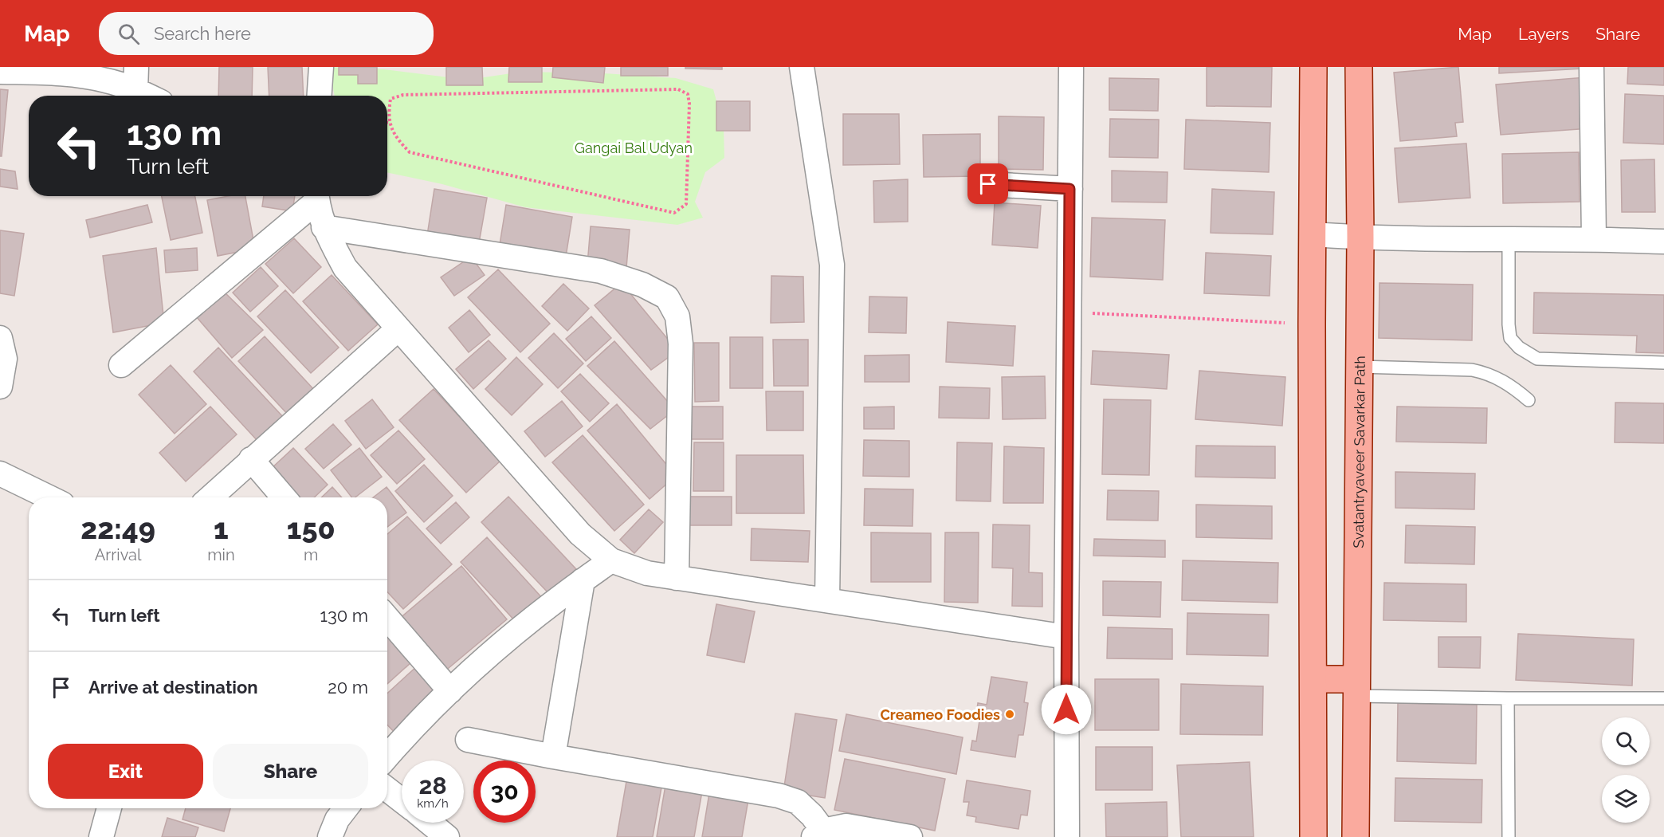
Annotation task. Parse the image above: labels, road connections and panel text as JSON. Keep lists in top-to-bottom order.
{
  "streets": {
    "main road": ["Svatantryaveer Savarkar Path"]
  },
  "parks": ["Gangai Bal Udyan"],
  "places": ["Creameo Foodies"],
  "page": {
    "header": "Map",
    "search": "Search here",
    "nav": ["Map", "Layers", "Share"],
    "turn": ["130 m", "Turn left"],
    "eta": [
      "22:49",
      "Arrival",
      "1",
      "min",
      "150",
      "m"
    ],
    "list": [
      {
        "name": "Turn left",
        "value": "130 m"
      },
      {
        "name": "Arrive at destination",
        "value": "20 m"
      }
    ],
    "buttons": ["Exit", "Share"],
    "speed": "28 km/h",
    "limit": "30"
  }
}
